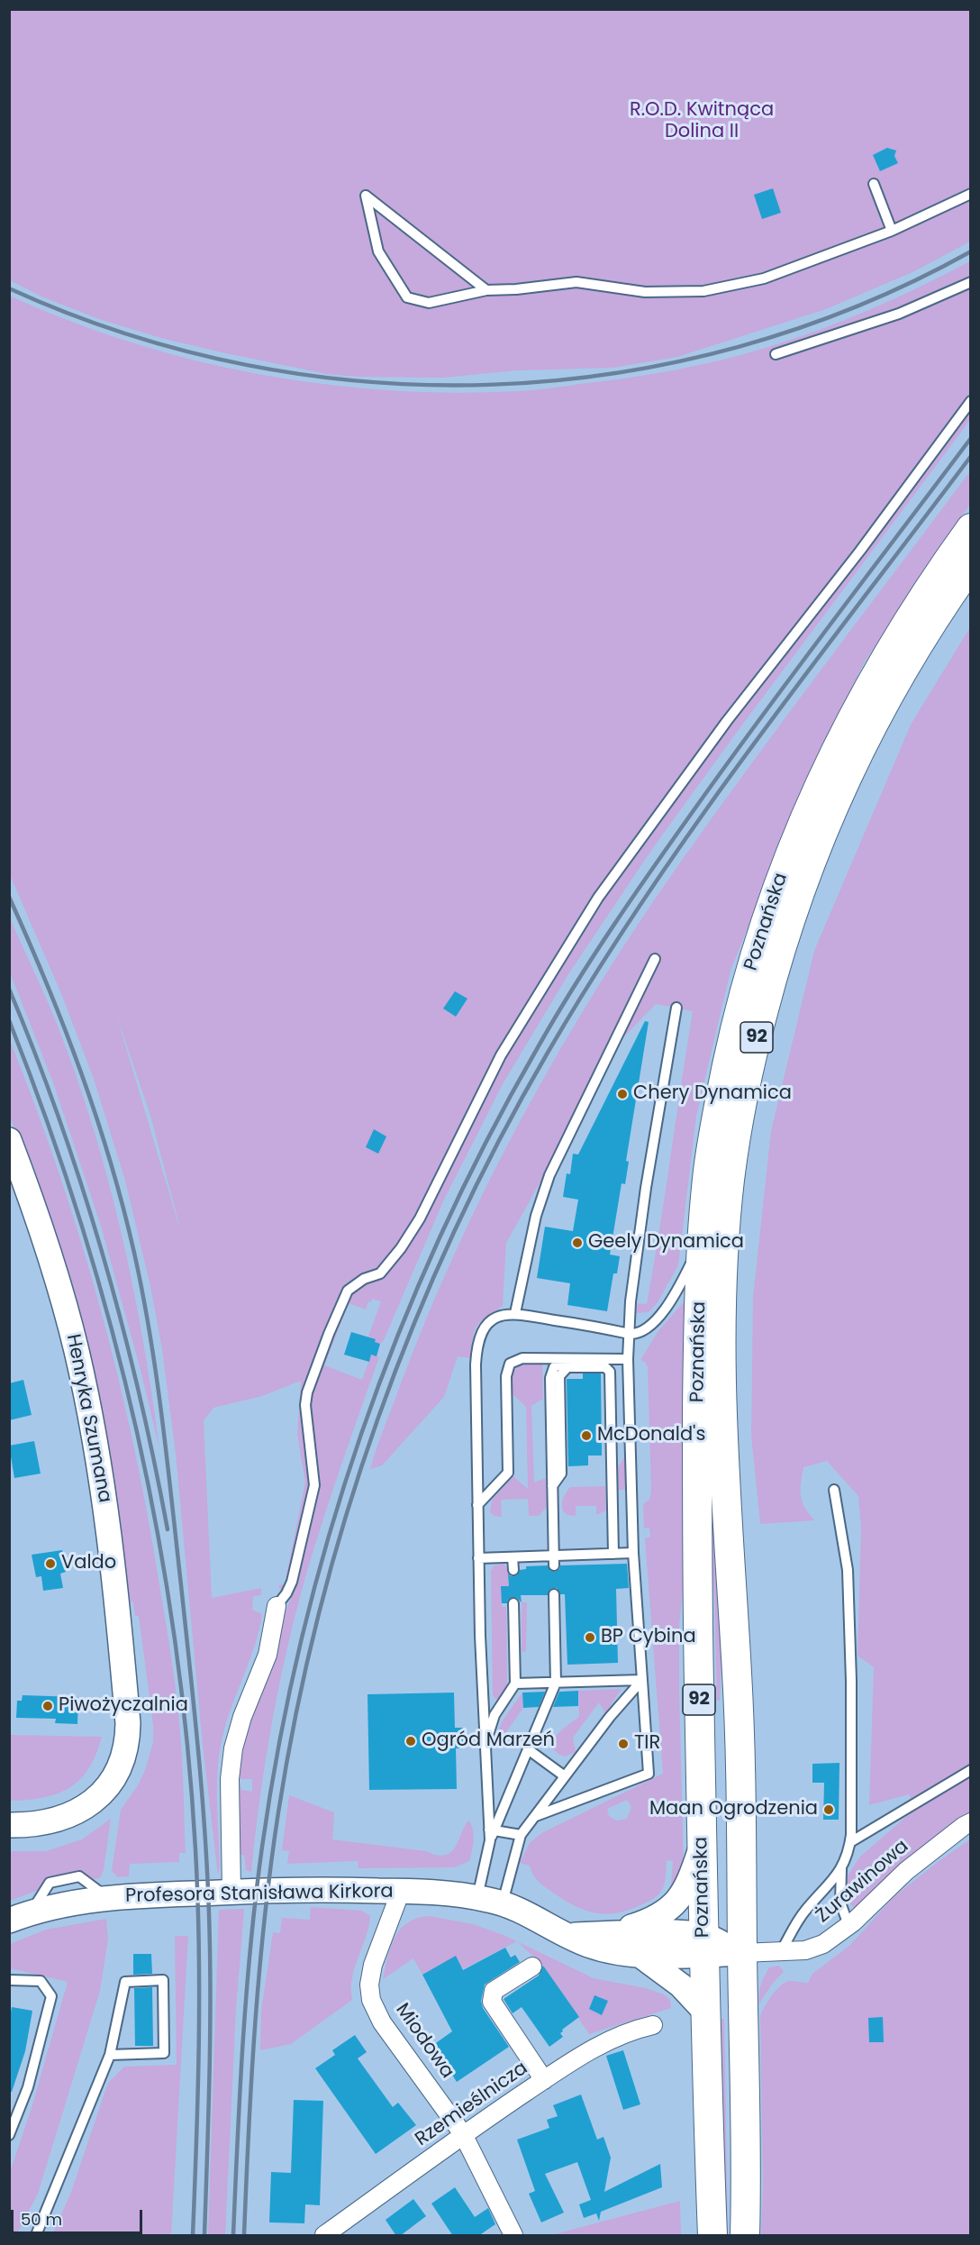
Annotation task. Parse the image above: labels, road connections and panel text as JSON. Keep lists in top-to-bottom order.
{
  "streets": {
    "main road": ["Poznańska", "92"],
    "street": [
      "Henryka Szumana",
      "Żurawinowa",
      "Profesora Stanisława Kirkora",
      "Miodowa",
      "Rzemieślnicza"
    ]
  },
  "crossings": [
    ["Poznańska", "Żurawinowa"],
    ["Poznańska", "Profesora Stanisława Kirkora"],
    ["Żurawinowa", "Profesora Stanisława Kirkora"],
    ["Profesora Stanisława Kirkora", "Miodowa"],
    ["Miodowa", "Rzemieślnicza"]
  ],
  "parks": ["R.O.D. Kwitnąca Dolina II"],
  "places": [
    "Chery Dynamica",
    "Geely Dynamica",
    "McDonald's",
    "Valdo",
    "BP Cybina",
    "Piwożyczalnia",
    "Ogród Marzeń",
    "TIR",
    "Maan Ogrodzenia"
  ],
  "scale_bar": "50 m"
}
